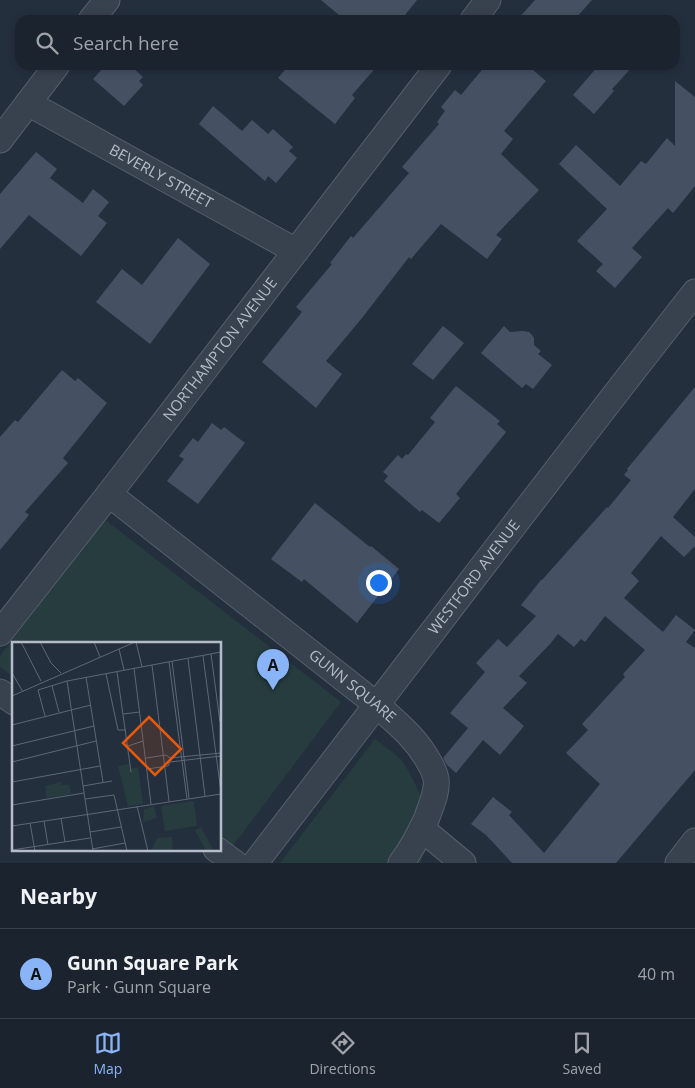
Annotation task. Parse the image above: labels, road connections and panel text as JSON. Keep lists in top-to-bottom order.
{
  "streets": {
    "street": [
      "BEVERLY STREET",
      "NORTHAMPTON AVENUE",
      "WESTFORD AVENUE",
      "GUNN SQUARE"
    ]
  },
  "crossings": [
    ["BEVERLY STREET", "NORTHAMPTON AVENUE"],
    ["NORTHAMPTON AVENUE", "GUNN SQUARE"],
    ["WESTFORD AVENUE", "GUNN SQUARE"]
  ],
  "page": {
    "search": "Search here",
    "pins": "A",
    "heading": "Nearby",
    "list": [
      {
        "mark": "A",
        "name": "Gunn Square Park",
        "note": "Park · Gunn Square",
        "value": "40 m"
      }
    ],
    "nav": ["Map", "Directions", "Saved"]
  }
}
